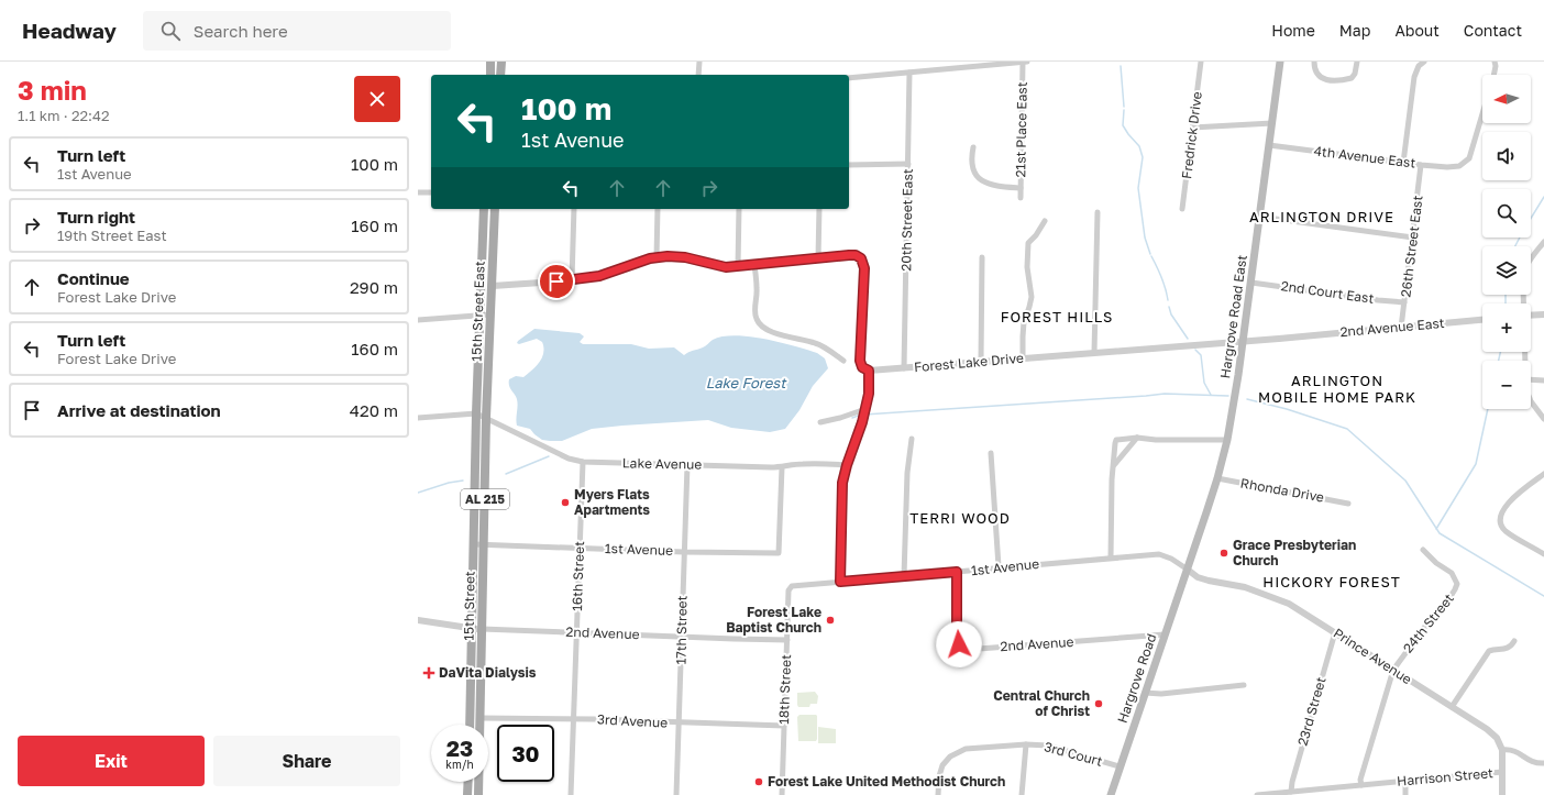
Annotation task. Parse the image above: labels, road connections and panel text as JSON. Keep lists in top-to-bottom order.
{
  "streets": {
    "main road": [
      "15th Street East",
      "Hargrove Road East",
      "AL 215",
      "15th Street",
      "Hargrove Road"
    ],
    "street": [
      "21st Place East",
      "Fredrick Drive",
      "4th Avenue East",
      "20th Street East",
      "26th Street East",
      "2nd Court East",
      "2nd Avenue East",
      "Forest Lake Drive",
      "Lake Avenue",
      "Rhonda Drive",
      "1st Avenue",
      "16th Street",
      "24th Street",
      "17th Street",
      "2nd Avenue",
      "Prince Avenue",
      "18th Street",
      "23rd Street",
      "3rd Avenue",
      "3rd Court",
      "Harrison Street"
    ]
  },
  "crossings": [
    ["4th Avenue East", "26th Street East"],
    ["4th Avenue East", "Hargrove Road East"],
    ["20th Street East", "Forest Lake Drive"],
    ["26th Street East", "2nd Court East"],
    ["26th Street East", "2nd Avenue East"],
    ["2nd Court East", "Hargrove Road East"],
    ["15th Street East", "Lake Avenue"],
    ["15th Street East", "15th Street"],
    ["Hargrove Road East", "Forest Lake Drive"],
    ["Hargrove Road East", "Rhonda Drive"],
    ["Hargrove Road East", "1st Avenue"],
    ["Hargrove Road East", "Prince Avenue"],
    ["Hargrove Road East", "Hargrove Road"],
    ["2nd Avenue East", "Forest Lake Drive"],
    ["Lake Avenue", "1st Avenue"],
    ["Lake Avenue", "16th Street"],
    ["Lake Avenue", "15th Street"],
    ["Lake Avenue", "17th Street"],
    ["1st Avenue", "16th Street"],
    ["1st Avenue", "15th Street"],
    ["1st Avenue", "17th Street"],
    ["1st Avenue", "2nd Avenue"],
    ["1st Avenue", "Prince Avenue"],
    ["1st Avenue", "Hargrove Road"],
    ["1st Avenue", "18th Street"],
    ["16th Street", "2nd Avenue"],
    ["16th Street", "3rd Avenue"],
    ["15th Street", "2nd Avenue"],
    ["15th Street", "3rd Avenue"],
    ["24th Street", "Prince Avenue"],
    ["24th Street", "Harrison Street"],
    ["17th Street", "2nd Avenue"],
    ["17th Street", "3rd Avenue"],
    ["2nd Avenue", "Hargrove Road"],
    ["2nd Avenue", "18th Street"],
    ["Prince Avenue", "Hargrove Road"],
    ["Prince Avenue", "23rd Street"],
    ["Hargrove Road", "3rd Court"],
    ["18th Street", "3rd Avenue"],
    ["23rd Street", "Harrison Street"]
  ],
  "districts": [
    "ARLINGTON DRIVE",
    "FOREST HILLS",
    "ARLINGTON MOBILE HOME PARK",
    "TERRI WOOD",
    "HICKORY FOREST"
  ],
  "water": ["Lake Forest"],
  "places": {
    "other": [
      "Myers Flats Apartments",
      "Grace Presbyterian Church",
      "Forest Lake Baptist Church",
      "Central Church of Christ",
      "Forest Lake United Methodist Church"
    ],
    "health": ["DaVita Dialysis"]
  },
  "north": "left",
  "page": {
    "header": "Headway",
    "search": "Search here",
    "nav": [
      "Home",
      "Map",
      "About",
      "Contact"
    ],
    "heading": ["3 min", "1.1 km · 22:42"],
    "map_buttons": ["+", "−"],
    "turn": ["100 m", "1st Avenue"],
    "list": [
      {
        "name": "Turn left",
        "note": "1st Avenue",
        "value": "100 m"
      },
      {
        "name": "Turn right",
        "note": "19th Street East",
        "value": "160 m"
      },
      {
        "name": "Continue",
        "note": "Forest Lake Drive",
        "value": "290 m"
      },
      {
        "name": "Turn left",
        "note": "Forest Lake Drive",
        "value": "160 m"
      },
      {
        "name": "Arrive at destination",
        "value": "420 m"
      }
    ],
    "speed": "23 km/h",
    "limit": "30",
    "buttons": ["Exit", "Share"]
  }
}
